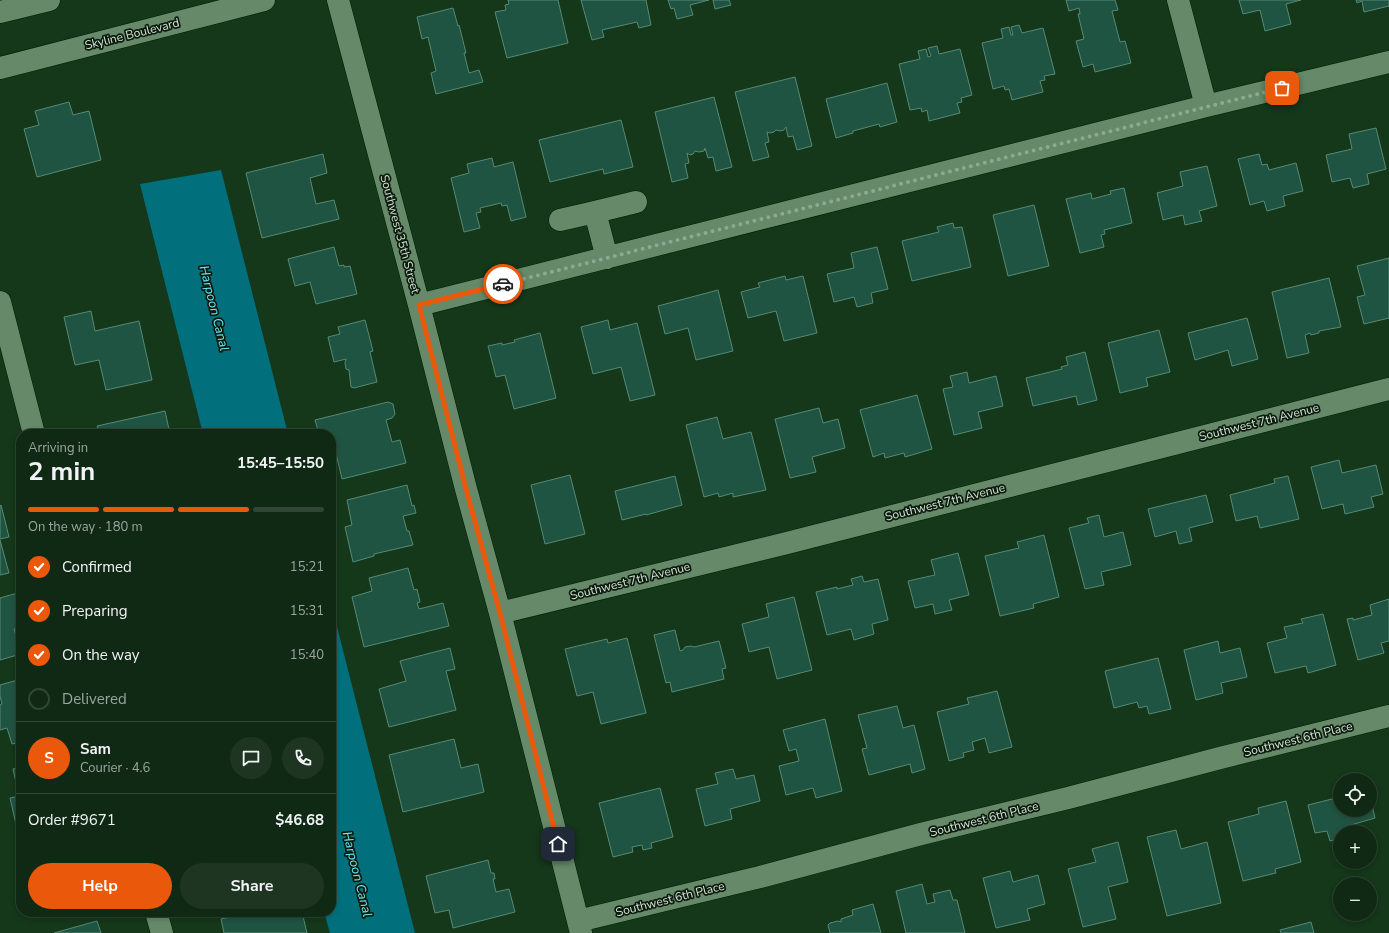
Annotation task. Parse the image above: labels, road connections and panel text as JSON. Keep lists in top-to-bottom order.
{
  "streets": {
    "street": [
      "Skyline Boulevard",
      "Southwest 35th Street",
      "Southwest 7th Avenue",
      "Southwest 6th Place"
    ]
  },
  "crossings": [
    ["Southwest 35th Street", "Southwest 7th Avenue"],
    ["Southwest 35th Street", "Southwest 6th Place"]
  ],
  "water": ["Harpoon Canal"],
  "page": {
    "heading": ["2 min", "Arriving in", "15:45–15:50"],
    "panel": [
      "Sam",
      "Courier · 4.6",
      "Order #9671",
      "$46.68"
    ],
    "bar": "On the way · 180 m",
    "list": [
      ["Confirmed", "15:21"],
      ["Preparing", "15:31"],
      ["On the way", "15:40"],
      "Delivered"
    ],
    "round": "S",
    "map_buttons": ["+", "−"],
    "buttons": ["Help", "Share"]
  }
}
